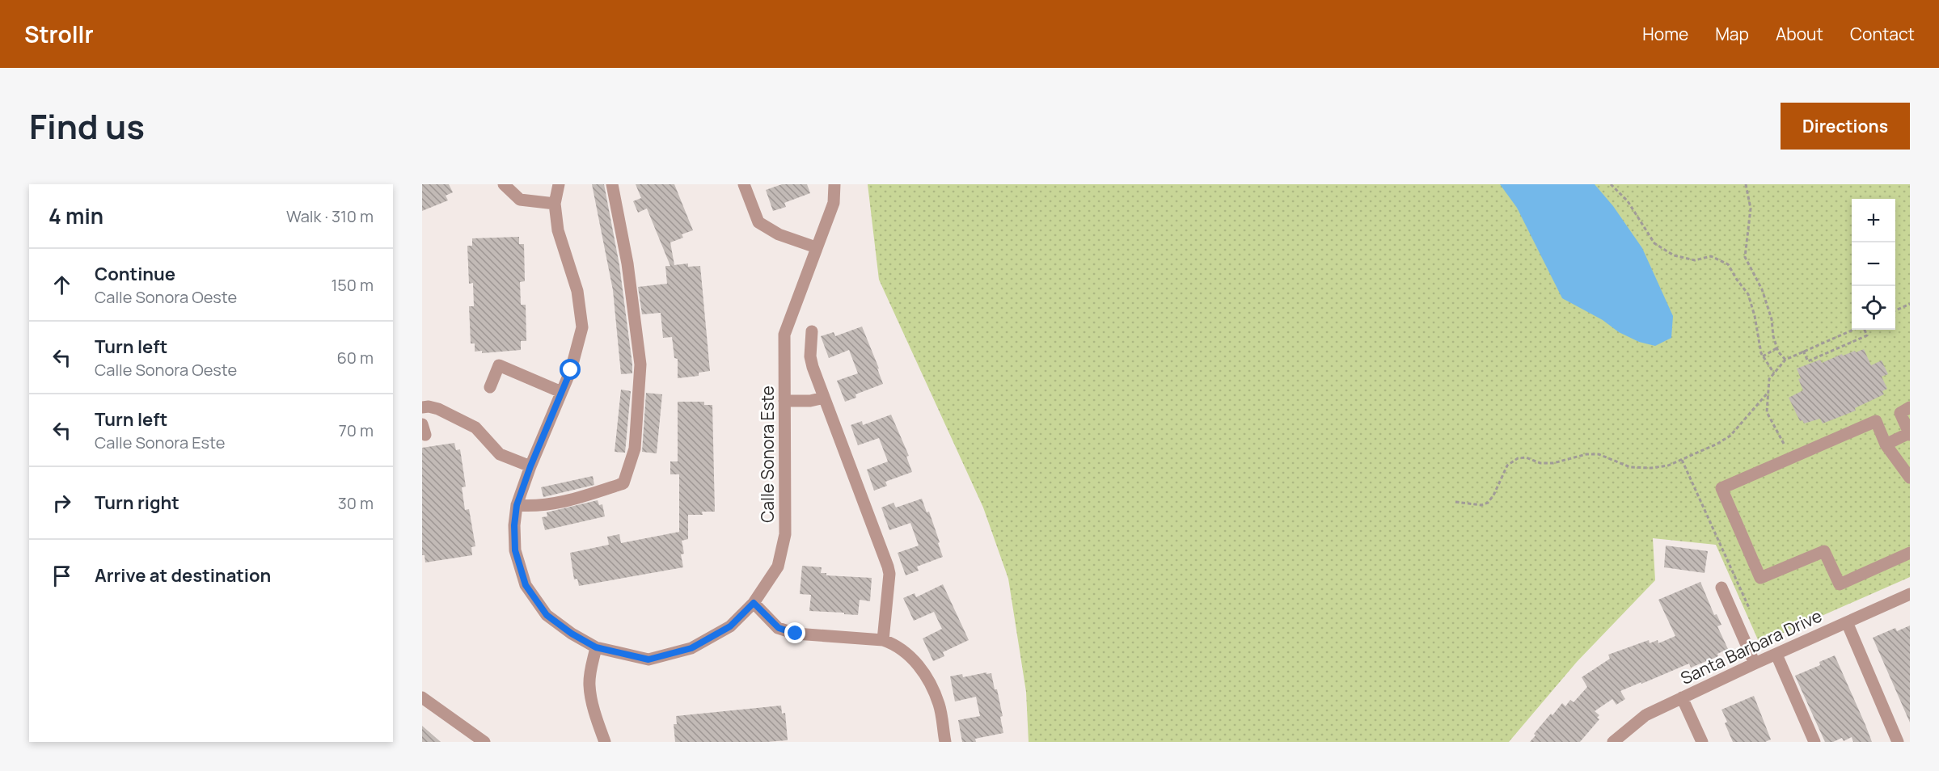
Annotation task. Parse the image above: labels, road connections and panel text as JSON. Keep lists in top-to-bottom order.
{
  "streets": {
    "street": ["Calle Sonora Este", "Santa Barbara Drive"]
  },
  "page": {
    "header": "Strollr",
    "nav": [
      "Home",
      "Map",
      "About",
      "Contact"
    ],
    "title": "Find us",
    "buttons": "Directions",
    "heading": ["4 min", "Walk · 310 m"],
    "map_buttons": ["+", "−"],
    "list": [
      ["Continue", "Calle Sonora Oeste", "150 m"],
      ["Turn left", "Calle Sonora Oeste", "60 m"],
      ["Turn left", "Calle Sonora Este", "70 m"],
      ["Turn right", "30 m"],
      "Arrive at destination"
    ]
  }
}
